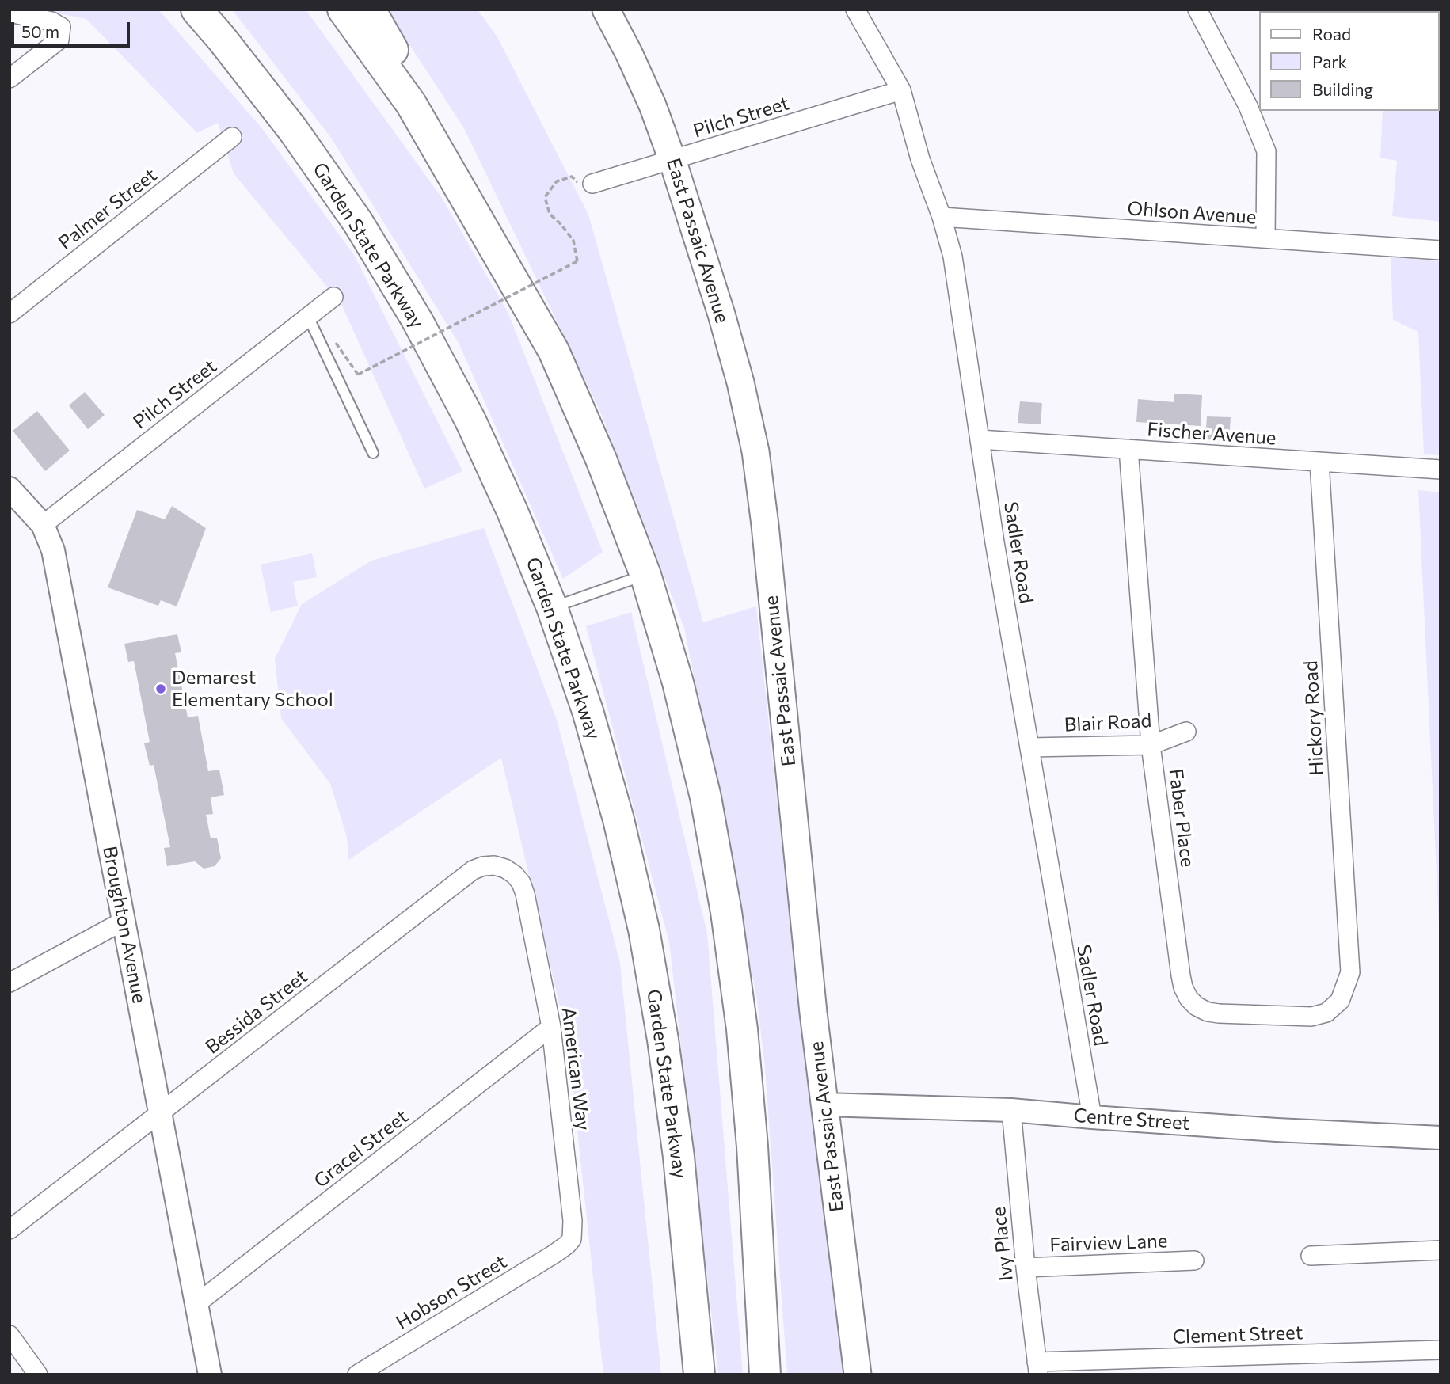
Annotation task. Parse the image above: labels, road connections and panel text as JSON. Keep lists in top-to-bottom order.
{
  "streets": {
    "highway": ["Garden State Parkway"],
    "main road": ["East Passaic Avenue"],
    "street": [
      "Pilch Street",
      "Palmer Street",
      "Ohlson Avenue",
      "Fischer Avenue",
      "Sadler Road",
      "Hickory Road",
      "Blair Road",
      "Faber Place",
      "Broughton Avenue",
      "Bessida Street",
      "American Way",
      "Centre Street",
      "Gracel Street",
      "Fairview Lane",
      "Ivy Place",
      "Hobson Street",
      "Clement Street"
    ]
  },
  "crossings": [
    ["Pilch Street", "East Passaic Avenue"],
    ["Pilch Street", "Sadler Road"],
    ["Pilch Street", "Broughton Avenue"],
    ["Ohlson Avenue", "Sadler Road"],
    ["East Passaic Avenue", "Centre Street"],
    ["Fischer Avenue", "Sadler Road"],
    ["Fischer Avenue", "Hickory Road"],
    ["Fischer Avenue", "Faber Place"],
    ["Sadler Road", "Blair Road"],
    ["Sadler Road", "Centre Street"],
    ["Hickory Road", "Faber Place"],
    ["Blair Road", "Faber Place"],
    ["Broughton Avenue", "Bessida Street"],
    ["Broughton Avenue", "Gracel Street"],
    ["Bessida Street", "American Way"],
    ["American Way", "Gracel Street"],
    ["American Way", "Hobson Street"],
    ["Centre Street", "Ivy Place"],
    ["Fairview Lane", "Ivy Place"],
    ["Ivy Place", "Clement Street"]
  ],
  "places": ["Demarest Elementary School"],
  "legend": ["Road", "Park", "Building"],
  "scale_bar": "50 m"
}
